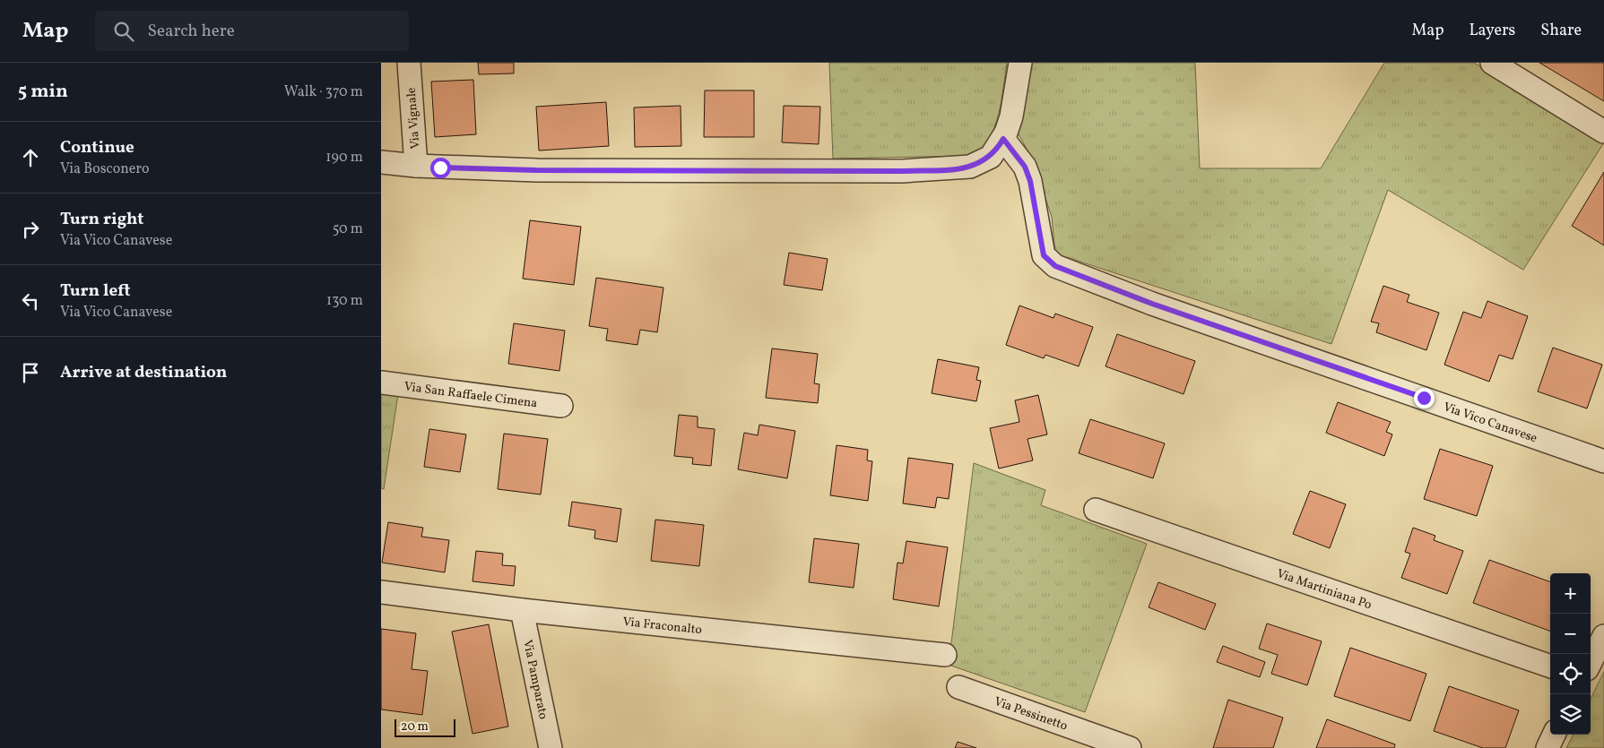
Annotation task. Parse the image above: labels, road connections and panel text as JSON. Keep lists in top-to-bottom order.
{
  "streets": {
    "street": [
      "Via Vignale",
      "Via San Raffaele Cimena",
      "Via Vico Canavese",
      "Via Martiniana Po",
      "Via Fraconalto",
      "Via Pamparato",
      "Via Pessinetto"
    ]
  },
  "crossings": [
    ["Via Fraconalto", "Via Pamparato"]
  ],
  "scale_bar": "20 m",
  "page": {
    "header": "Map",
    "search": "Search here",
    "nav": ["Map", "Layers", "Share"],
    "heading": ["5 min", "Walk · 370 m"],
    "list": [
      ["Continue", "Via Bosconero", "190 m"],
      ["Turn right", "Via Vico Canavese", "50 m"],
      ["Turn left", "Via Vico Canavese", "130 m"],
      "Arrive at destination"
    ],
    "map_buttons": ["+", "−"],
    "scale": "20 m"
  }
}
